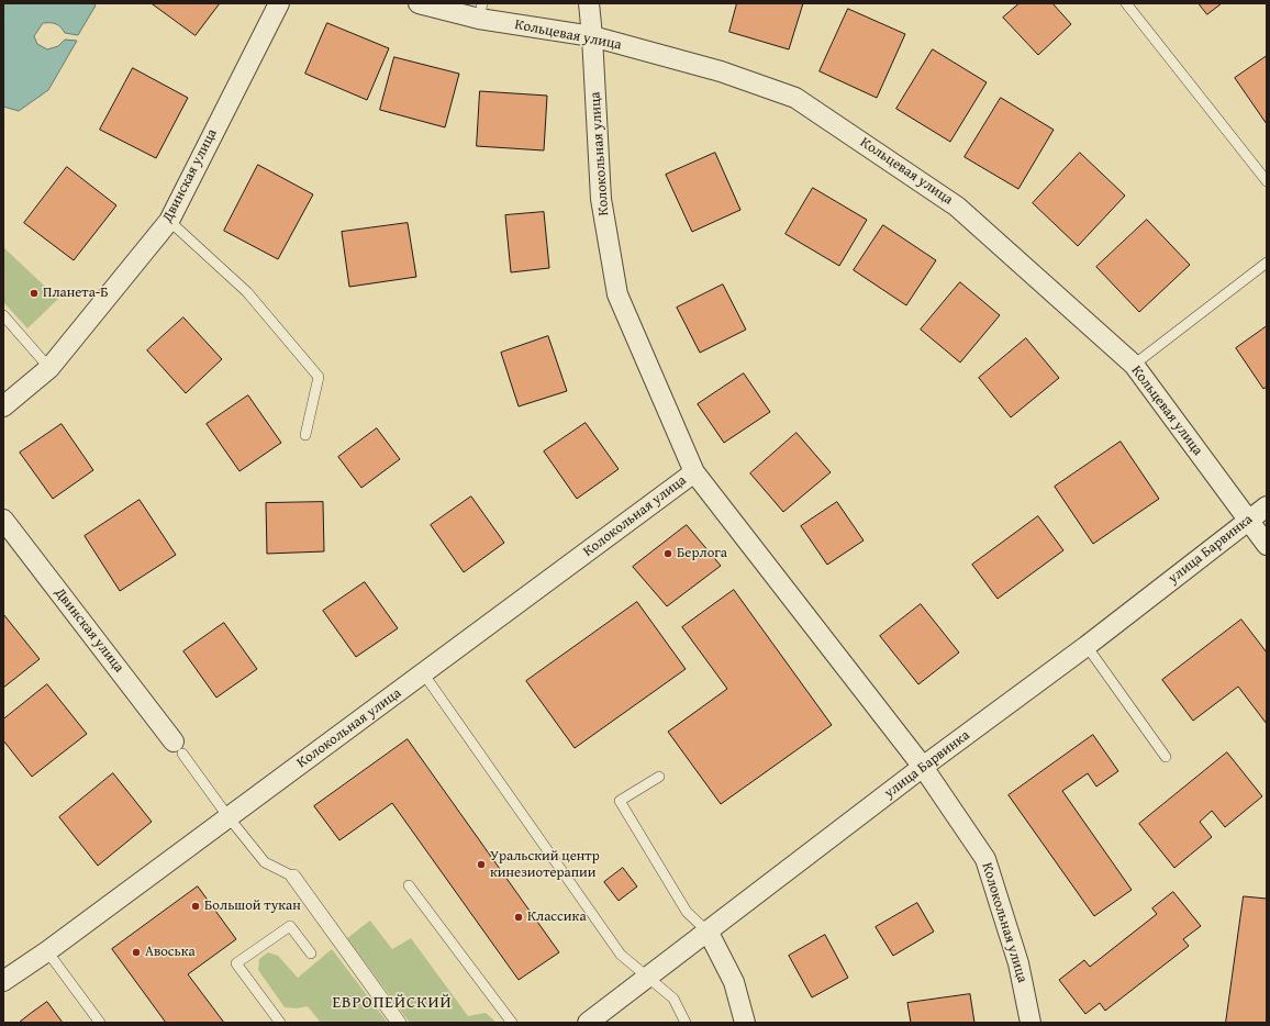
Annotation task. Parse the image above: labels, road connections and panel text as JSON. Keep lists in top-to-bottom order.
{
  "streets": {
    "street": [
      "Кольцевая улица",
      "Колокольная улица",
      "Двинская улица",
      "улица Барвинка"
    ]
  },
  "crossings": [
    ["Кольцевая улица", "Колокольная улица"],
    ["Кольцевая улица", "улица Барвинка"],
    ["Колокольная улица", "улица Барвинка"]
  ],
  "districts": ["ЕВРОПЕЙСКИЙ"],
  "places": [
    "Планета-Б",
    "Берлога",
    "Уральский центр кинезиотерапии",
    "Большой тукан",
    "Классика",
    "Авоська"
  ]
}
